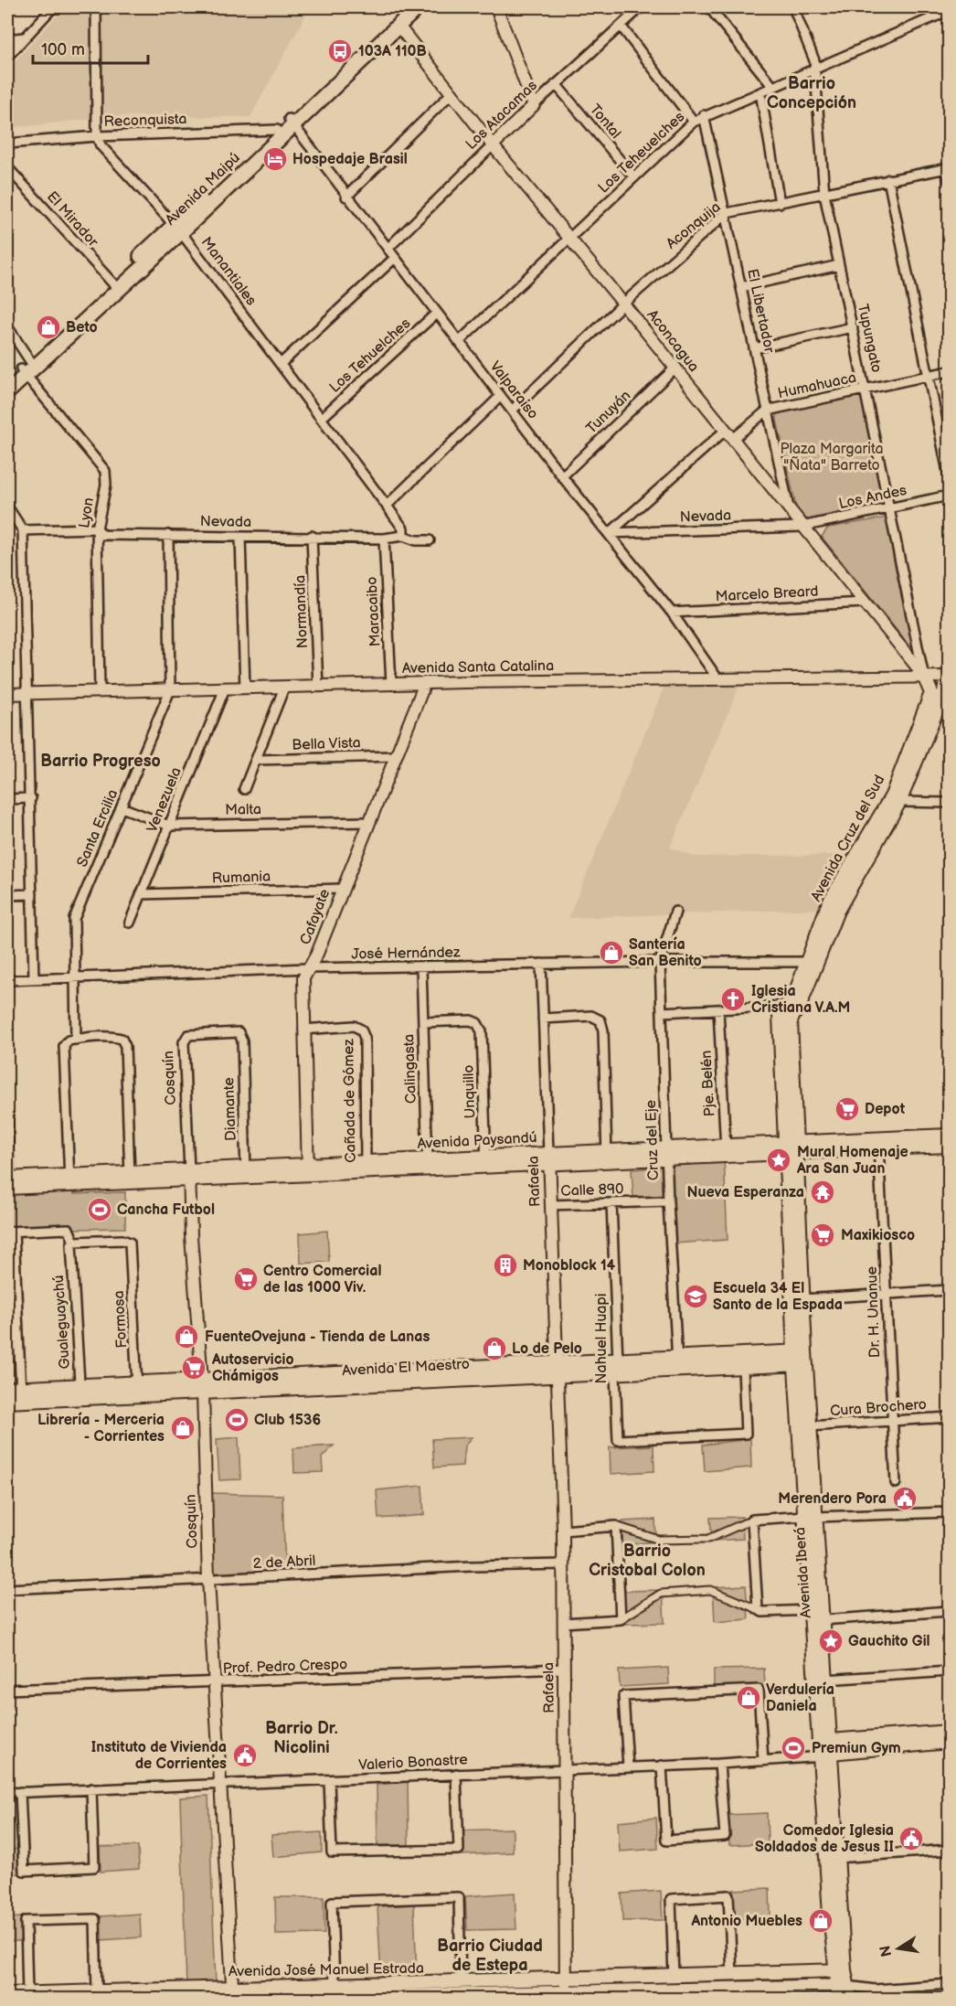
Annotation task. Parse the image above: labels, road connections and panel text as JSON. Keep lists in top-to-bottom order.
{
  "streets": {
    "main road": [
      "Avenida Maipú",
      "Avenida Cruz del Sud",
      "Avenida Paysandú",
      "Avenida El Maestro",
      "Avenida Iberá",
      "Avenida José Manuel Estrada"
    ],
    "street": [
      "Los Atacamas",
      "Reconquista",
      "Tontal",
      "Los Teheuelches",
      "El Mirador",
      "Aconquija",
      "Manantiales",
      "El Libertador",
      "Tupungato",
      "Aconcagua",
      "Los Tehuelches",
      "Humahuaca",
      "Valparaiso",
      "Tunuyán",
      "Los Andes",
      "Lyon",
      "Nevada",
      "Marcelo Breard",
      "Normandía",
      "Maracaibo",
      "Avenida Santa Catalina",
      "Bella Vista",
      "Venezuela",
      "Malta",
      "Santa Ercilia",
      "Rumania",
      "Cafayate",
      "José Hernández",
      "Calingasta",
      "Cosquín",
      "Pje. Belén",
      "Unquillo",
      "Cañada de Gómez",
      "Diamante",
      "Cruz del Eje",
      "Rafaela",
      "Calle 890",
      "Dr. H. Unanue",
      "Formosa",
      "Gualeguaychú",
      "Nahuel Huapi",
      "Cura Brochero",
      "2 de Abril",
      "Prof. Pedro Crespo",
      "Valerio Bonastre"
    ]
  },
  "crossings": [
    ["Los Atacamas", "Tontal"],
    ["Los Atacamas", "Aconcagua"],
    ["Los Atacamas", "Valparaiso"],
    ["Reconquista", "Avenida Maipú"],
    ["Reconquista", "Manantiales"],
    ["Tontal", "Los Teheuelches"],
    ["Los Teheuelches", "El Libertador"],
    ["Los Teheuelches", "Tupungato"],
    ["Los Teheuelches", "Aconcagua"],
    ["Los Teheuelches", "Valparaiso"],
    ["Avenida Maipú", "El Mirador"],
    ["Avenida Maipú", "Manantiales"],
    ["Avenida Maipú", "Aconcagua"],
    ["Avenida Maipú", "Valparaiso"],
    ["Avenida Maipú", "Lyon"],
    ["Aconquija", "El Libertador"],
    ["Aconquija", "Tupungato"],
    ["Aconquija", "Aconcagua"],
    ["Aconquija", "Valparaiso"],
    ["Manantiales", "Los Tehuelches"],
    ["Manantiales", "Nevada"],
    ["El Libertador", "Aconcagua"],
    ["El Libertador", "Humahuaca"],
    ["Tupungato", "Aconcagua"],
    ["Tupungato", "Humahuaca"],
    ["Tupungato", "Los Andes"],
    ["Tupungato", "Avenida Santa Catalina"],
    ["Tupungato", "Avenida Cruz del Sud"],
    ["Aconcagua", "Humahuaca"],
    ["Aconcagua", "Tunuyán"],
    ["Aconcagua", "Los Andes"],
    ["Aconcagua", "Nevada"],
    ["Aconcagua", "Marcelo Breard"],
    ["Aconcagua", "Avenida Santa Catalina"],
    ["Aconcagua", "Avenida Cruz del Sud"],
    ["Los Tehuelches", "Valparaiso"],
    ["Humahuaca", "Valparaiso"],
    ["Humahuaca", "Nevada"],
    ["Valparaiso", "Tunuyán"],
    ["Valparaiso", "Nevada"],
    ["Valparaiso", "Marcelo Breard"],
    ["Valparaiso", "Avenida Santa Catalina"],
    ["Los Andes", "Nevada"],
    ["Lyon", "Nevada"],
    ["Lyon", "Avenida Santa Catalina"],
    ["Nevada", "Normandía"],
    ["Nevada", "Maracaibo"],
    ["Nevada", "Santa Ercilia"],
    ["Normandía", "Avenida Santa Catalina"],
    ["Maracaibo", "Avenida Santa Catalina"],
    ["Avenida Santa Catalina", "Venezuela"],
    ["Avenida Santa Catalina", "Santa Ercilia"],
    ["Avenida Santa Catalina", "Avenida Cruz del Sud"],
    ["Avenida Santa Catalina", "Cafayate"],
    ["Bella Vista", "Cafayate"],
    ["Venezuela", "Malta"],
    ["Venezuela", "Rumania"],
    ["Malta", "Santa Ercilia"],
    ["Malta", "Cafayate"],
    ["Santa Ercilia", "José Hernández"],
    ["Avenida Cruz del Sud", "José Hernández"],
    ["Avenida Cruz del Sud", "Avenida Paysandú"],
    ["Avenida Cruz del Sud", "Avenida Iberá"],
    ["Rumania", "Cafayate"],
    ["Cafayate", "José Hernández"],
    ["Cafayate", "Cañada de Gómez"],
    ["Cafayate", "Avenida Paysandú"],
    ["José Hernández", "Calingasta"],
    ["José Hernández", "Cruz del Eje"],
    ["José Hernández", "Rafaela"],
    ["Calingasta", "Unquillo"],
    ["Calingasta", "Avenida Paysandú"],
    ["Cosquín", "Diamante"],
    ["Cosquín", "Avenida Paysandú"],
    ["Cosquín", "Avenida El Maestro"],
    ["Cosquín", "2 de Abril"],
    ["Cosquín", "Prof. Pedro Crespo"],
    ["Cosquín", "Valerio Bonastre"],
    ["Cosquín", "Avenida José Manuel Estrada"],
    ["Pje. Belén", "Avenida Paysandú"],
    ["Unquillo", "Avenida Paysandú"],
    ["Cañada de Gómez", "Avenida Paysandú"],
    ["Diamante", "Avenida Paysandú"],
    ["Cruz del Eje", "Avenida Paysandú"],
    ["Cruz del Eje", "Calle 890"],
    ["Cruz del Eje", "Avenida El Maestro"],
    ["Avenida Paysandú", "Rafaela"],
    ["Avenida Paysandú", "Dr. H. Unanue"],
    ["Avenida Paysandú", "Avenida Iberá"],
    ["Rafaela", "Calle 890"],
    ["Rafaela", "Avenida El Maestro"],
    ["Rafaela", "2 de Abril"],
    ["Rafaela", "Prof. Pedro Crespo"],
    ["Rafaela", "Valerio Bonastre"],
    ["Rafaela", "Avenida José Manuel Estrada"],
    ["Calle 890", "Nahuel Huapi"],
    ["Dr. H. Unanue", "Cura Brochero"],
    ["Formosa", "Gualeguaychú"],
    ["Formosa", "Avenida El Maestro"],
    ["Gualeguaychú", "Avenida El Maestro"],
    ["Nahuel Huapi", "Avenida El Maestro"],
    ["Avenida El Maestro", "Avenida Iberá"],
    ["Cura Brochero", "Avenida Iberá"],
    ["Avenida Iberá", "Valerio Bonastre"],
    ["Avenida Iberá", "Avenida José Manuel Estrada"]
  ],
  "districts": [
    "Barrio Concepción",
    "Barrio Progreso",
    "Barrio Cristobal Colon",
    "Barrio Dr. Nicolini",
    "Barrio Ciudad de Estepa"
  ],
  "parks": ["Plaza Margarita \"Ñata\" Barreto"],
  "places": {
    "bus stop": ["103A 110B"],
    "hotel": ["Hospedaje Brasil"],
    "shop": [
      "Beto",
      "Santería San Benito",
      "FuenteOvejuna - Tienda de Lanas",
      "Lo de Pelo",
      "Librería - Merceria - Corrientes",
      "Verdulería Daniela",
      "Antonio Muebles"
    ],
    "church": ["Iglesia Cristiana V.A.M"],
    "supermarket": [
      "Depot",
      "Maxikiosco",
      "Centro Comercial de las 1000 Viv.",
      "Autoservicio Chámigos"
    ],
    "place": ["Mural Homenaje Ara San Juan", "Gauchito Gil"],
    "temple": ["Nueva Esperanza"],
    "sports": ["Cancha Futbol", "Club 1536", "Premiun Gym"],
    "building": ["Monoblock 14"],
    "school or university": ["Escuela 34 El Santo de la Espada"],
    "public building": ["Merendero Pora", "Instituto de Vivienda de Corrientes", "Comedor Iglesia Soldados de Jesus II"]
  },
  "scale_bar": "100 m",
  "north": "left"
}
